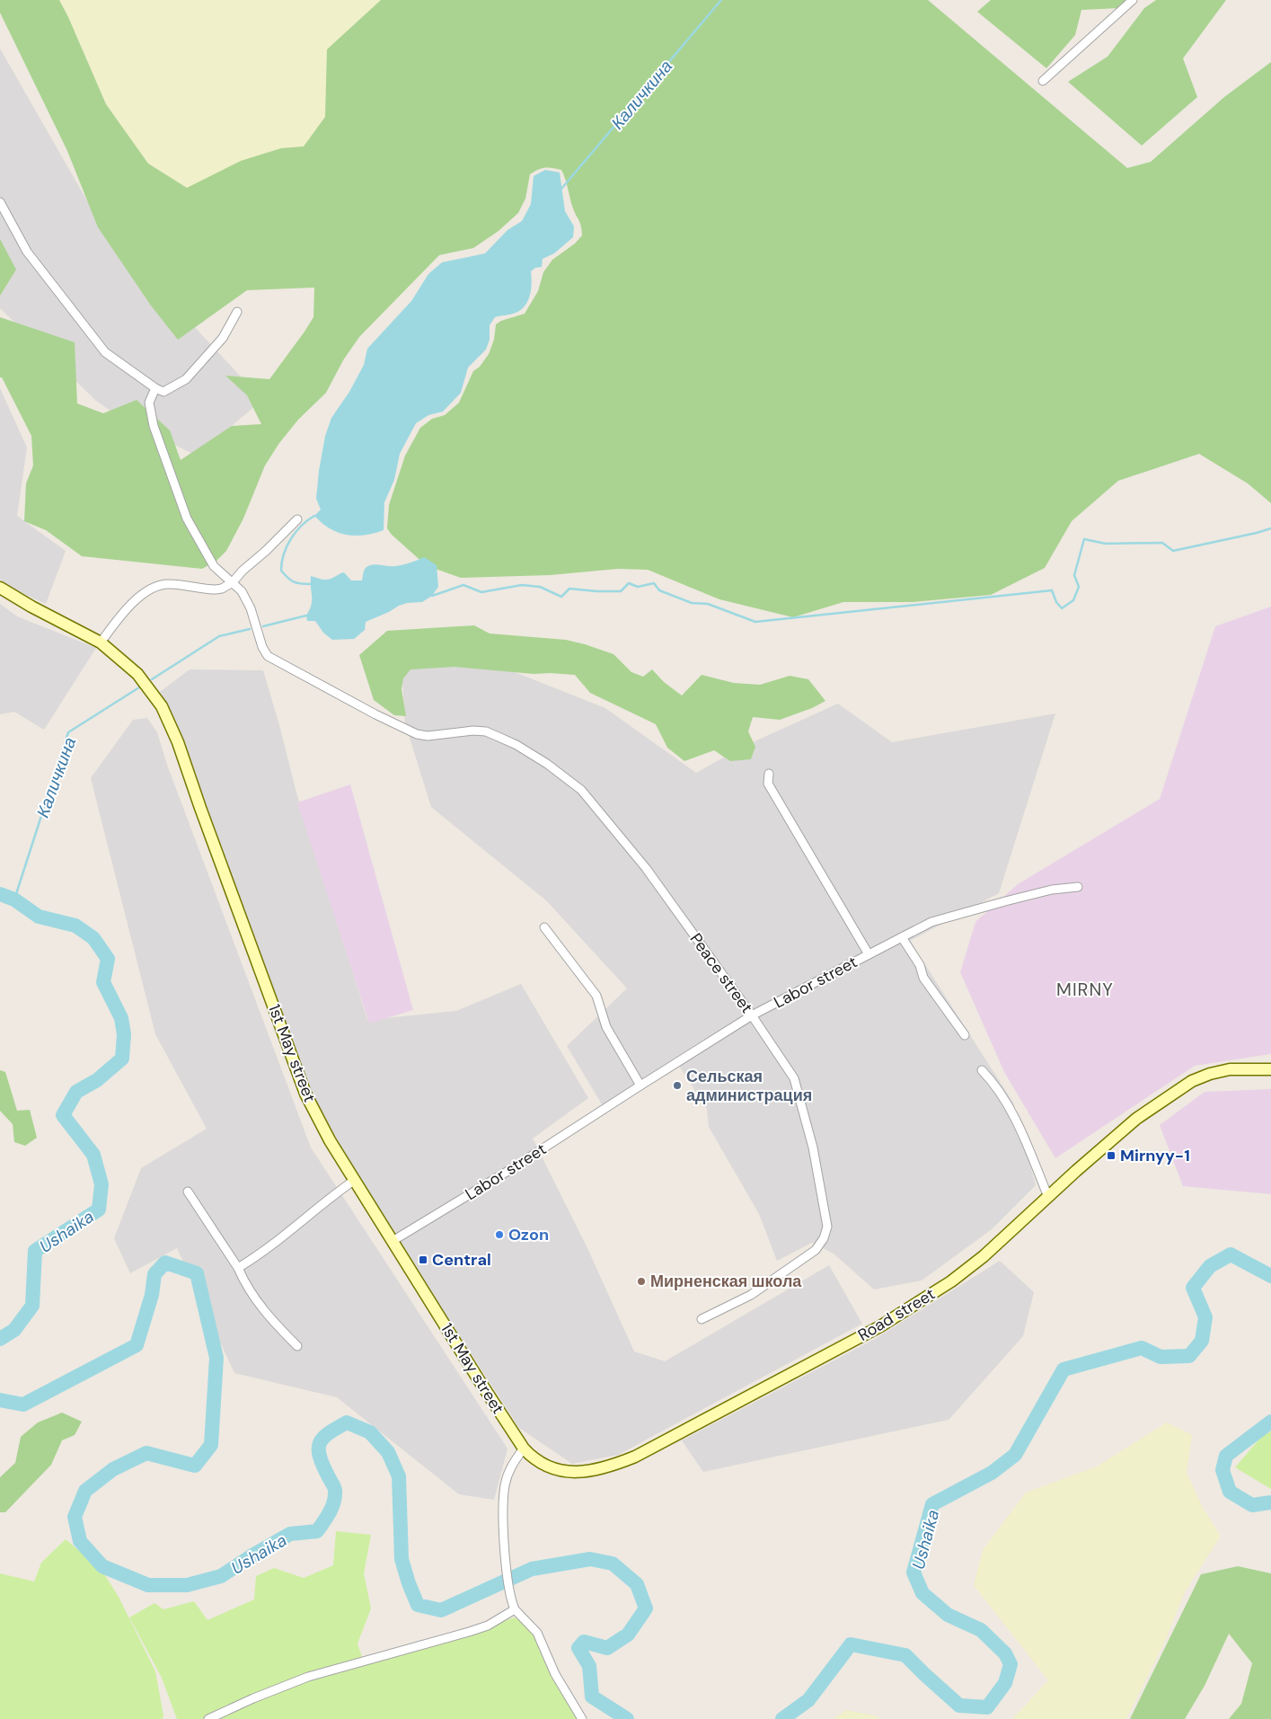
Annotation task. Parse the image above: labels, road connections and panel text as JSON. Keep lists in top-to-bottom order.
{
  "streets": {
    "street": [
      "Peace street",
      "Labor street",
      "1st May street",
      "Road street"
    ]
  },
  "crossings": [
    ["Peace street", "Labor street"],
    ["Labor street", "1st May street"],
    ["1st May street", "Road street"]
  ],
  "districts": ["MIRNY"],
  "water": ["Каличкина", "Ushaika"],
  "places": {
    "other": ["Сельская администрация", "Ozon", "Мирненская школа"],
    "transit": ["Mirnyy-1", "Central"]
  }
}
